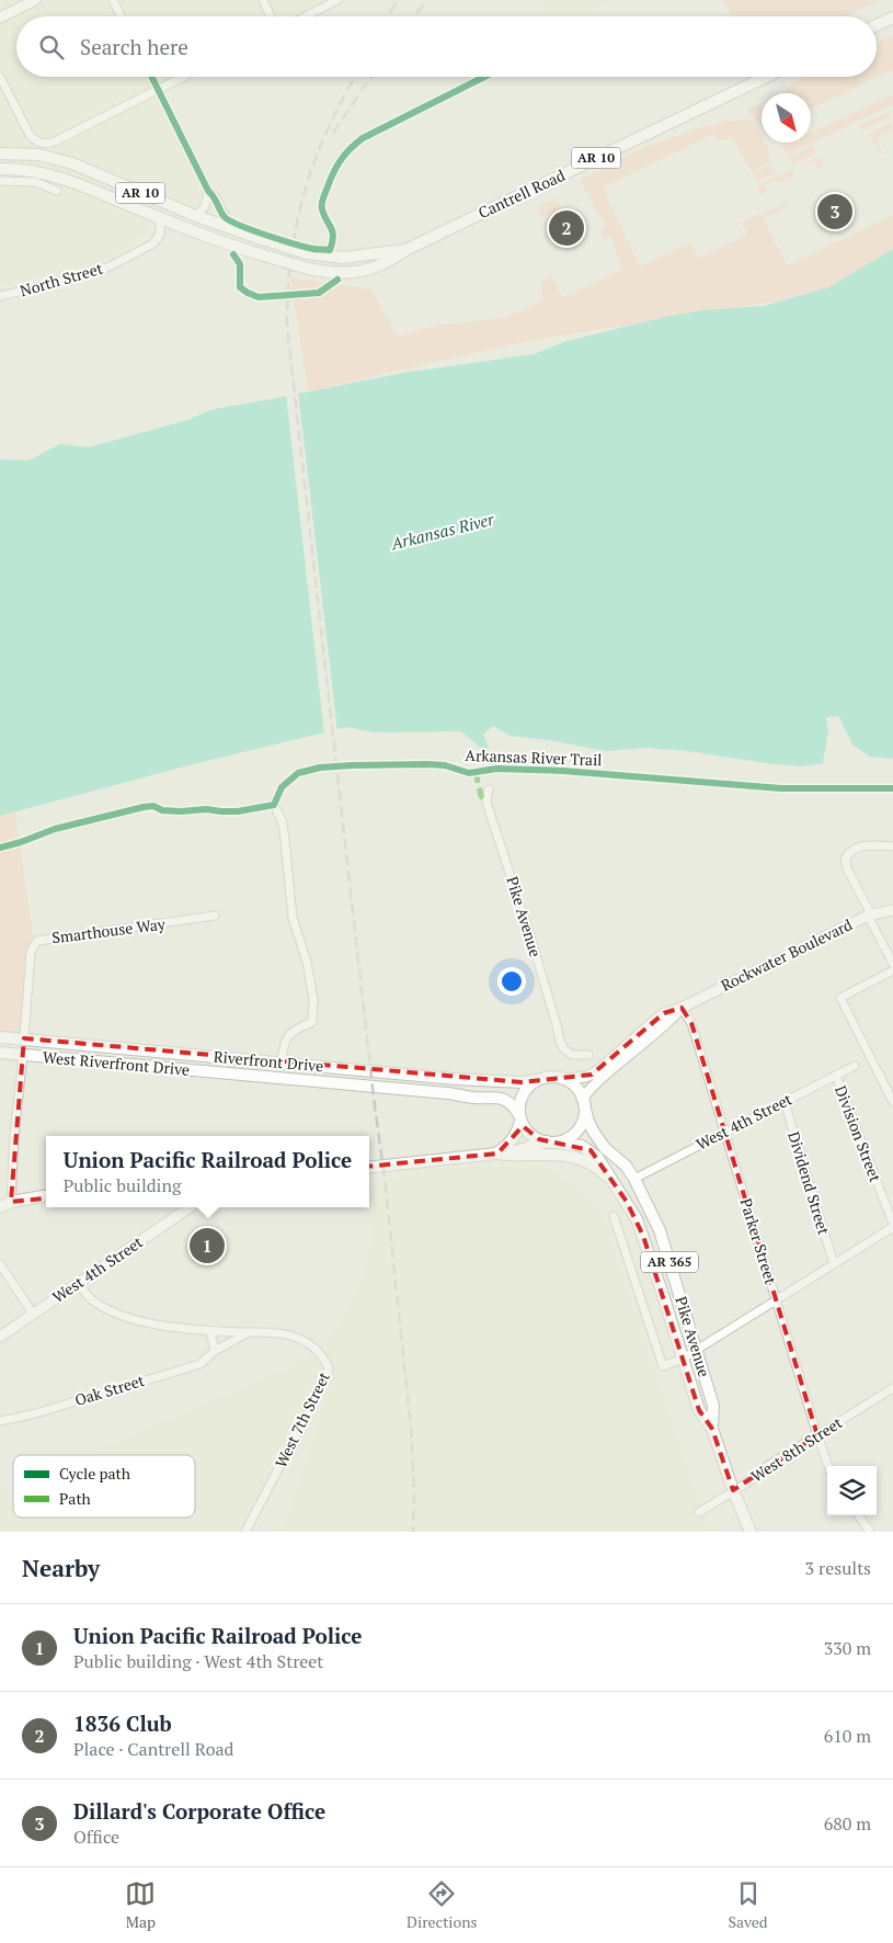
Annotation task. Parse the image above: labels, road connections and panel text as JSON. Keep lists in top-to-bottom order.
{
  "streets": {
    "main road": [
      "AR 10",
      "Cantrell Road",
      "Pike Avenue",
      "Riverfront Drive",
      "West Riverfront Drive",
      "AR 365"
    ],
    "street": [
      "North Street",
      "Smarthouse Way",
      "Rockwater Boulevard",
      "West 4th Street",
      "Division Street",
      "Dividend Street",
      "Parker Street",
      "Oak Street",
      "West 7th Street",
      "West 8th Street"
    ],
    "cycle path": ["Arkansas River Trail"]
  },
  "crossings": [
    ["AR 10", "Cantrell Road"],
    ["AR 10", "North Street"],
    ["Pike Avenue", "Rockwater Boulevard"],
    ["Pike Avenue", "Riverfront Drive"],
    ["Pike Avenue", "West Riverfront Drive"],
    ["Pike Avenue", "West 4th Street"],
    ["Pike Avenue", "AR 365"],
    ["Pike Avenue", "West 8th Street"],
    ["Smarthouse Way", "Riverfront Drive"],
    ["Rockwater Boulevard", "Riverfront Drive"],
    ["Rockwater Boulevard", "West Riverfront Drive"],
    ["Rockwater Boulevard", "Parker Street"],
    ["Rockwater Boulevard", "AR 365"],
    ["Riverfront Drive", "West Riverfront Drive"],
    ["Riverfront Drive", "AR 365"],
    ["West Riverfront Drive", "AR 365"],
    ["West 4th Street", "Division Street"],
    ["West 4th Street", "Dividend Street"],
    ["West 4th Street", "Parker Street"],
    ["Parker Street", "West 8th Street"],
    ["Oak Street", "West 7th Street"]
  ],
  "water": ["Arkansas River"],
  "legend": ["Cycle path", "Path"],
  "north": "bottom right",
  "page": {
    "search": "Search here",
    "pins": ["3", "2", "1"],
    "popup": ["Union Pacific Railroad Police", "Public building"],
    "heading": ["Nearby", "3 results"],
    "list": [
      {
        "mark": "1",
        "name": "Union Pacific Railroad Police",
        "note": "Public building · West 4th Street",
        "value": "330 m"
      },
      {
        "mark": "2",
        "name": "1836 Club",
        "note": "Place · Cantrell Road",
        "value": "610 m"
      },
      {
        "mark": "3",
        "name": "Dillard's Corporate Office",
        "note": "Office",
        "value": "680 m"
      }
    ],
    "nav": ["Map", "Directions", "Saved"]
  }
}
